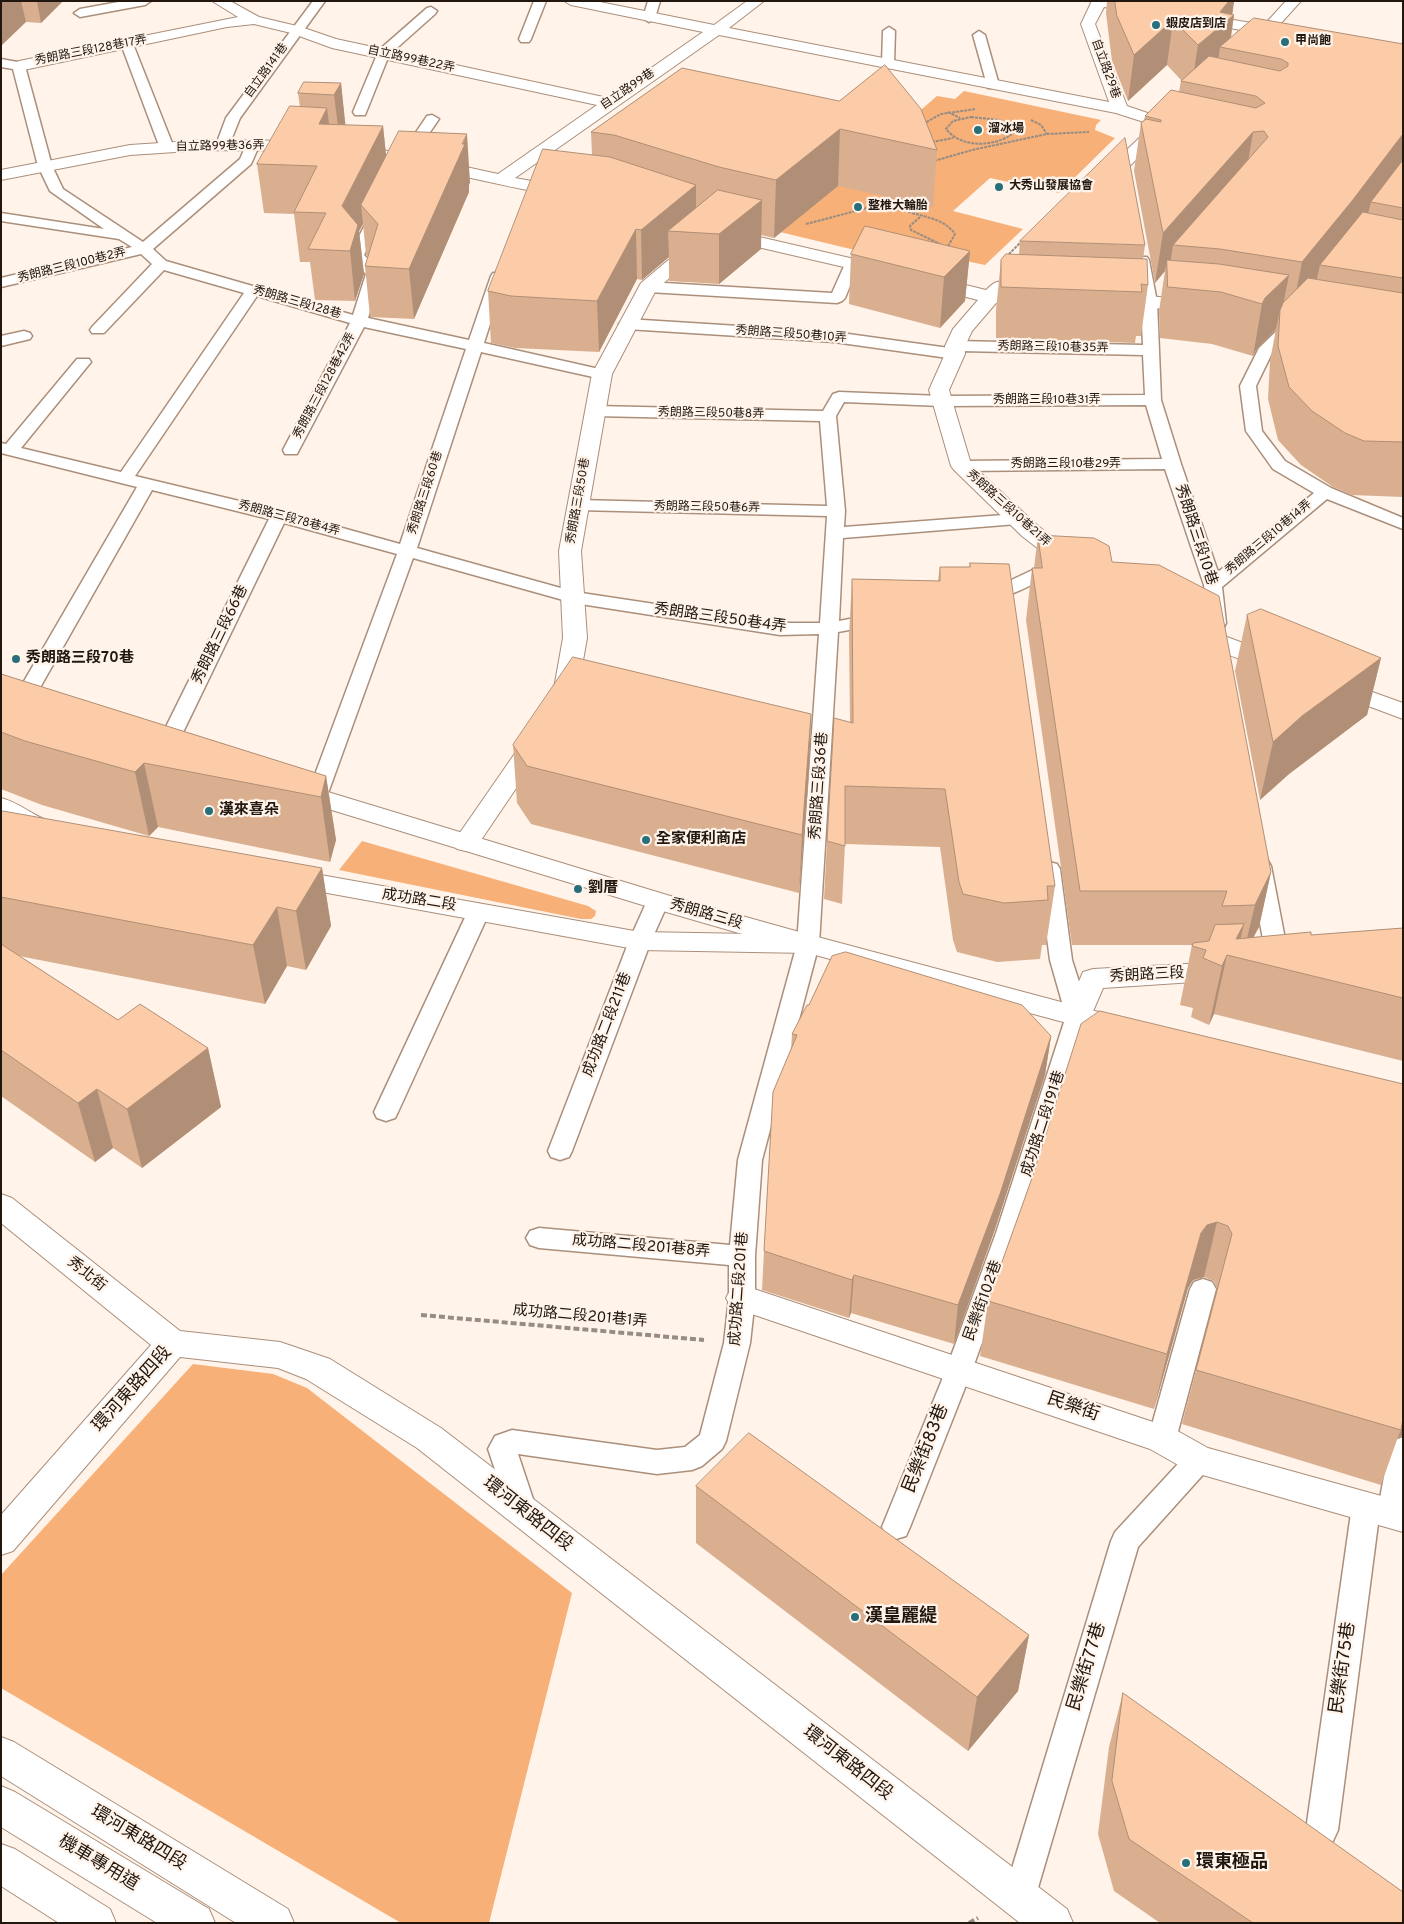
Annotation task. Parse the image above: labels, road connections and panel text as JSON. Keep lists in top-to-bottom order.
{
  "streets": {
    "main road": [
      "秀朗路三段128巷17弄",
      "自立路99巷22弄",
      "自立路29巷",
      "自立路99巷",
      "自立路99巷36弄",
      "秀朗路三段50巷",
      "秀朗路三段10巷21弄",
      "成功路二段",
      "秀朗路三段",
      "秀北街",
      "環河東路四段",
      "民樂街",
      "機車專用道"
    ],
    "lane": [
      "自立路141巷",
      "秀朗路三段100巷2弄",
      "秀朗路三段128巷",
      "秀朗路三段50巷10弄",
      "秀朗路三段10巷35弄",
      "秀朗路三段128巷42弄",
      "秀朗路三段10巷31弄",
      "秀朗路三段50巷8弄",
      "秀朗路三段10巷29弄",
      "秀朗路三段60巷",
      "秀朗路三段50巷6弄",
      "秀朗路三段78巷4弄",
      "秀朗路三段10巷",
      "秀朗路三段10巷14弄",
      "秀朗路三段50巷4弄",
      "秀朗路三段66巷",
      "秀朗路三段36巷",
      "成功路二段211巷",
      "成功路二段191巷",
      "成功路二段201巷8弄",
      "成功路二段201巷",
      "民樂街102巷",
      "民樂街83巷",
      "民樂街77巷",
      "民樂街75巷"
    ],
    "path": ["成功路二段201巷1弄"]
  },
  "crossings": [
    ["秀朗路三段128巷17弄", "自立路99巷22弄"],
    ["秀朗路三段128巷17弄", "自立路99巷36弄"],
    ["秀朗路三段128巷17弄", "秀朗路三段128巷"],
    ["自立路99巷22弄", "自立路141巷"],
    ["自立路99巷22弄", "自立路99巷"],
    ["自立路141巷", "自立路99巷36弄"],
    ["秀朗路三段100巷2弄", "秀朗路三段128巷"],
    ["秀朗路三段128巷", "秀朗路三段128巷42弄"],
    ["秀朗路三段128巷", "秀朗路三段60巷"],
    ["秀朗路三段128巷", "秀朗路三段50巷"],
    ["秀朗路三段50巷10弄", "秀朗路三段10巷35弄"],
    ["秀朗路三段50巷10弄", "秀朗路三段50巷"],
    ["秀朗路三段10巷35弄", "秀朗路三段10巷"],
    ["秀朗路三段10巷31弄", "秀朗路三段50巷8弄"],
    ["秀朗路三段10巷31弄", "秀朗路三段10巷21弄"],
    ["秀朗路三段10巷31弄", "秀朗路三段10巷"],
    ["秀朗路三段10巷31弄", "秀朗路三段36巷"],
    ["秀朗路三段50巷8弄", "秀朗路三段50巷"],
    ["秀朗路三段50巷8弄", "秀朗路三段36巷"],
    ["秀朗路三段10巷29弄", "秀朗路三段10巷21弄"],
    ["秀朗路三段10巷29弄", "秀朗路三段10巷"],
    ["秀朗路三段60巷", "秀朗路三段78巷4弄"],
    ["秀朗路三段60巷", "秀朗路三段"],
    ["秀朗路三段50巷", "秀朗路三段50巷6弄"],
    ["秀朗路三段50巷", "秀朗路三段78巷4弄"],
    ["秀朗路三段50巷", "秀朗路三段50巷4弄"],
    ["秀朗路三段50巷", "秀朗路三段"],
    ["秀朗路三段50巷6弄", "秀朗路三段36巷"],
    ["秀朗路三段78巷4弄", "秀朗路三段50巷4弄"],
    ["秀朗路三段78巷4弄", "秀朗路三段66巷"],
    ["秀朗路三段10巷", "秀朗路三段10巷14弄"],
    ["秀朗路三段50巷4弄", "秀朗路三段36巷"],
    ["秀朗路三段36巷", "成功路二段"],
    ["秀朗路三段36巷", "秀朗路三段"],
    ["秀朗路三段36巷", "成功路二段201巷"],
    ["成功路二段", "秀朗路三段"],
    ["成功路二段", "成功路二段211巷"],
    ["成功路二段", "成功路二段201巷"],
    ["秀朗路三段", "成功路二段211巷"],
    ["秀朗路三段", "成功路二段191巷"],
    ["秀朗路三段", "成功路二段201巷"],
    ["成功路二段191巷", "民樂街102巷"],
    ["成功路二段201巷8弄", "成功路二段201巷"],
    ["秀北街", "環河東路四段"],
    ["成功路二段201巷", "成功路二段201巷1弄"],
    ["成功路二段201巷", "環河東路四段"],
    ["成功路二段201巷", "民樂街"],
    ["民樂街102巷", "民樂街"],
    ["民樂街102巷", "民樂街83巷"],
    ["環河東路四段", "民樂街77巷"],
    ["民樂街", "民樂街83巷"],
    ["民樂街", "民樂街77巷"],
    ["民樂街", "民樂街75巷"]
  ],
  "places": [
    "蝦皮店到店",
    "甲尚飽",
    "溜冰場",
    "大秀山發展協會",
    "整椎大輪胎",
    "秀朗路三段70巷",
    "漢來喜朵",
    "全家便利商店",
    "劉厝",
    "漢皇麗緹",
    "環東極品"
  ]
}
